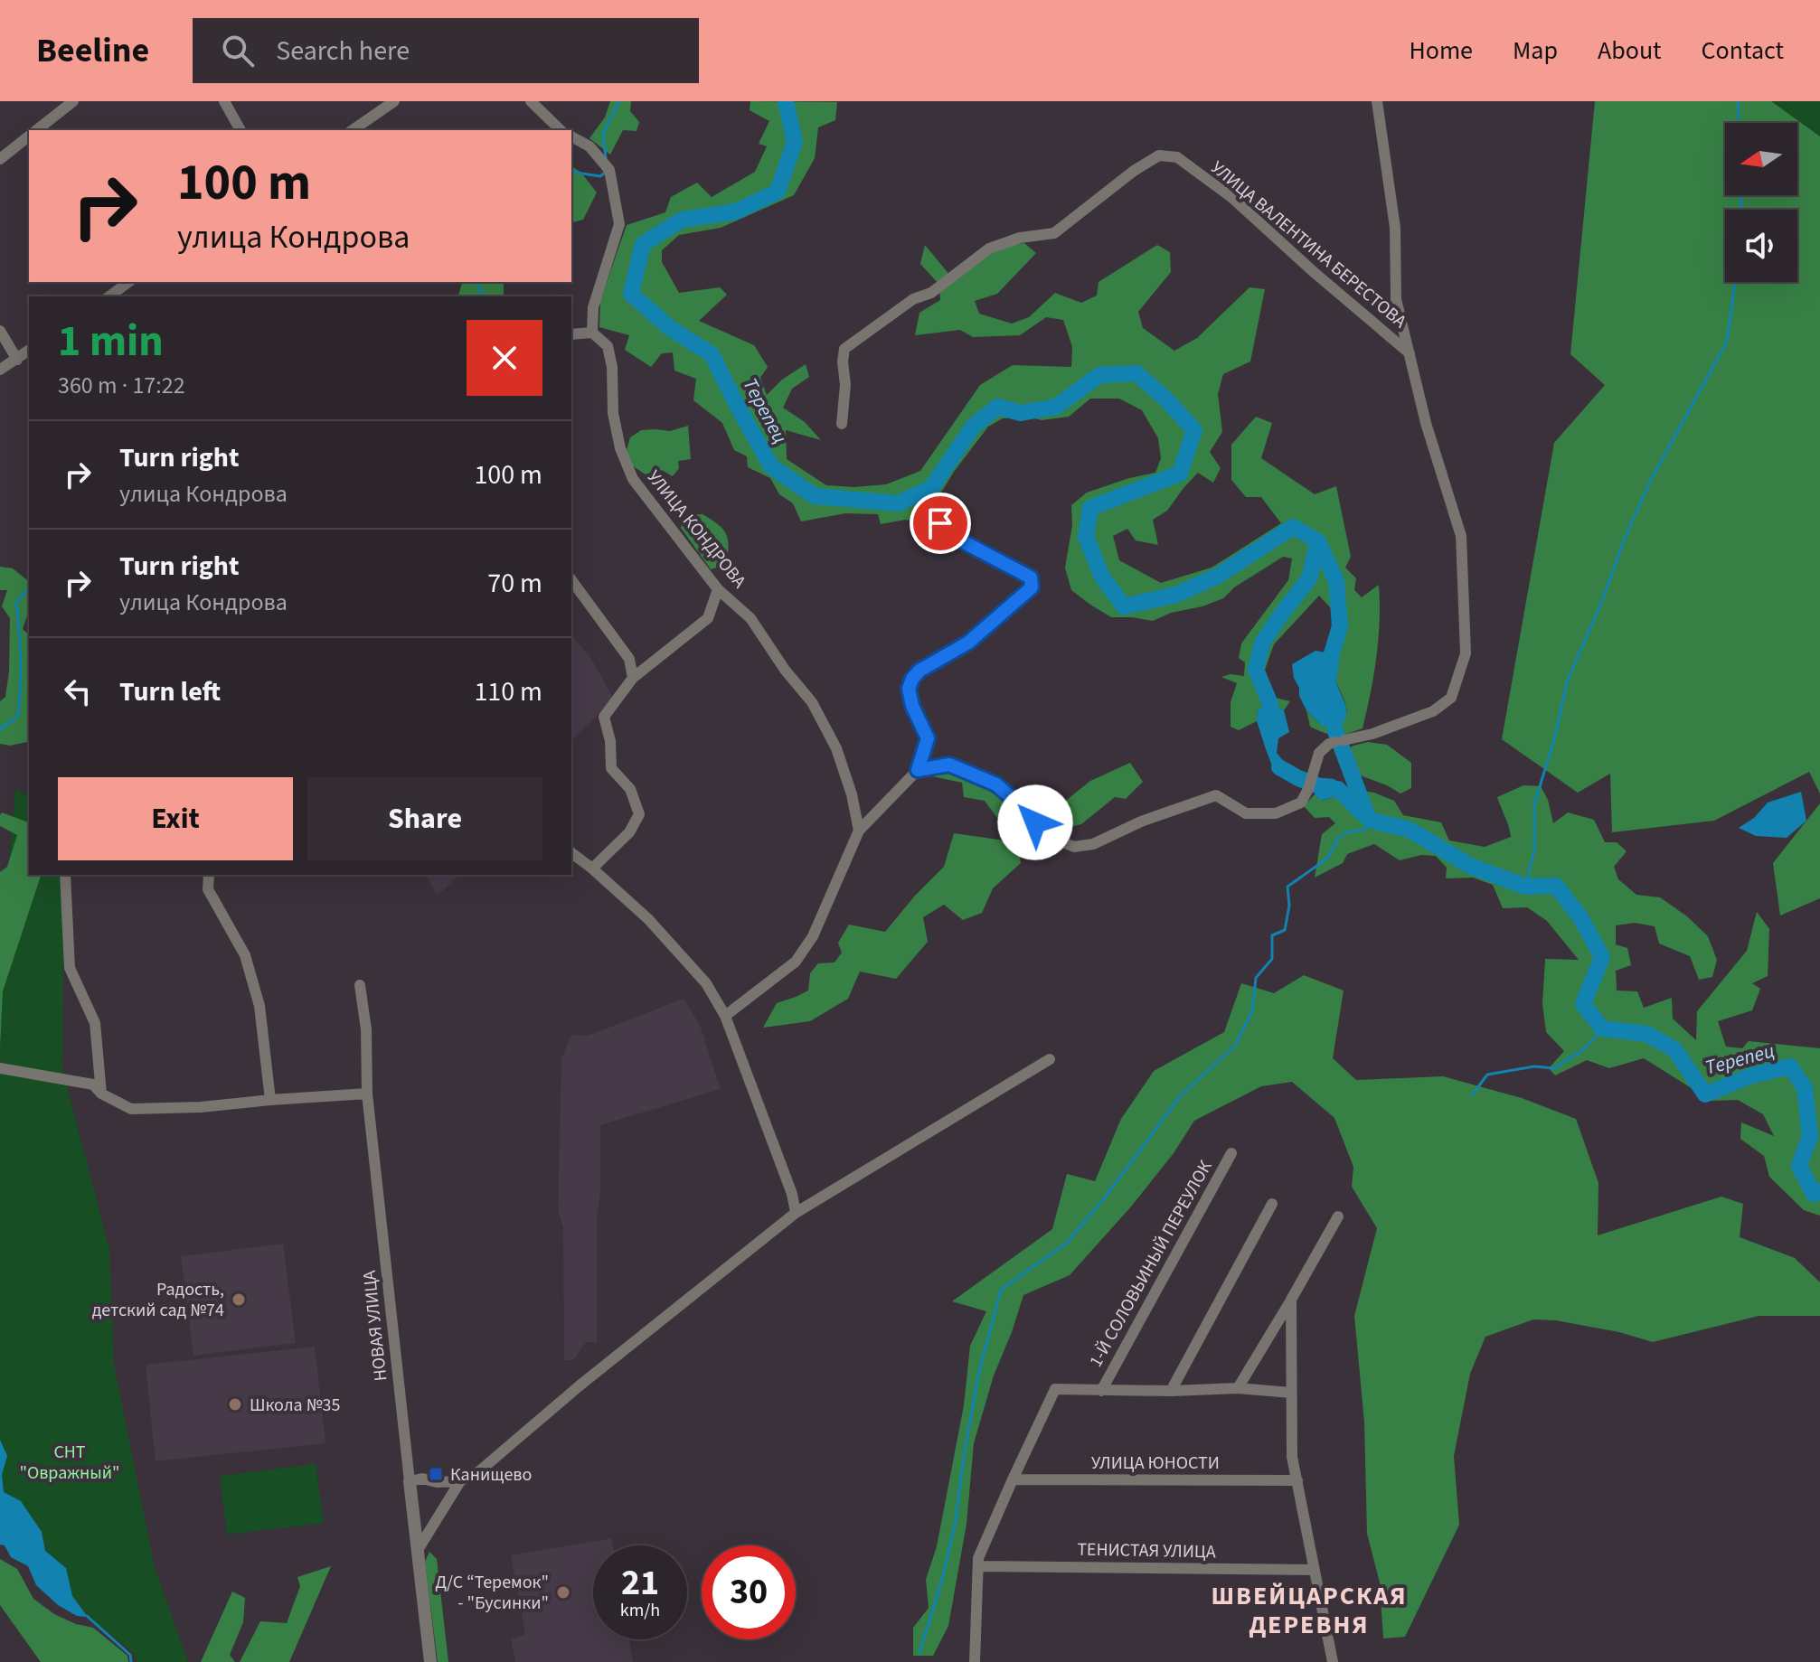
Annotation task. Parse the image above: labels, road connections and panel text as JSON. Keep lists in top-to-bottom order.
{
  "streets": {
    "street": [
      "УЛИЦА ВАЛЕНТИНА БЕРЕСТОВА",
      "УЛИЦА КОНДРОВА",
      "1-Й СОЛОВЬИНЫЙ ПЕРЕУЛОК",
      "НОВАЯ УЛИЦА",
      "УЛИЦА ЮНОСТИ",
      "ТЕНИСТАЯ УЛИЦА"
    ]
  },
  "districts": ["ШВЕЙЦАРСКАЯ ДЕРЕВНЯ"],
  "water": ["Терепец"],
  "parks": ["СНТ \"Овражный\""],
  "places": {
    "other": ["Радость, детский сад №74", "Школа №35", "Д/С “Теремок\" - \"Бусинки\""],
    "transit": ["Канищево"]
  },
  "north": "left",
  "page": {
    "header": "Beeline",
    "search": "Search here",
    "nav": [
      "Home",
      "Map",
      "About",
      "Contact"
    ],
    "turn": ["100 m", "улица Кондрова"],
    "heading": ["1 min", "360 m · 17:22"],
    "list": [
      {
        "name": "Turn right",
        "note": "улица Кондрова",
        "value": "100 m"
      },
      {
        "name": "Turn right",
        "note": "улица Кондрова",
        "value": "70 m"
      },
      {
        "name": "Turn left",
        "value": "110 m"
      }
    ],
    "buttons": ["Exit", "Share"],
    "speed": "21 km/h",
    "limit": "30"
  }
}
